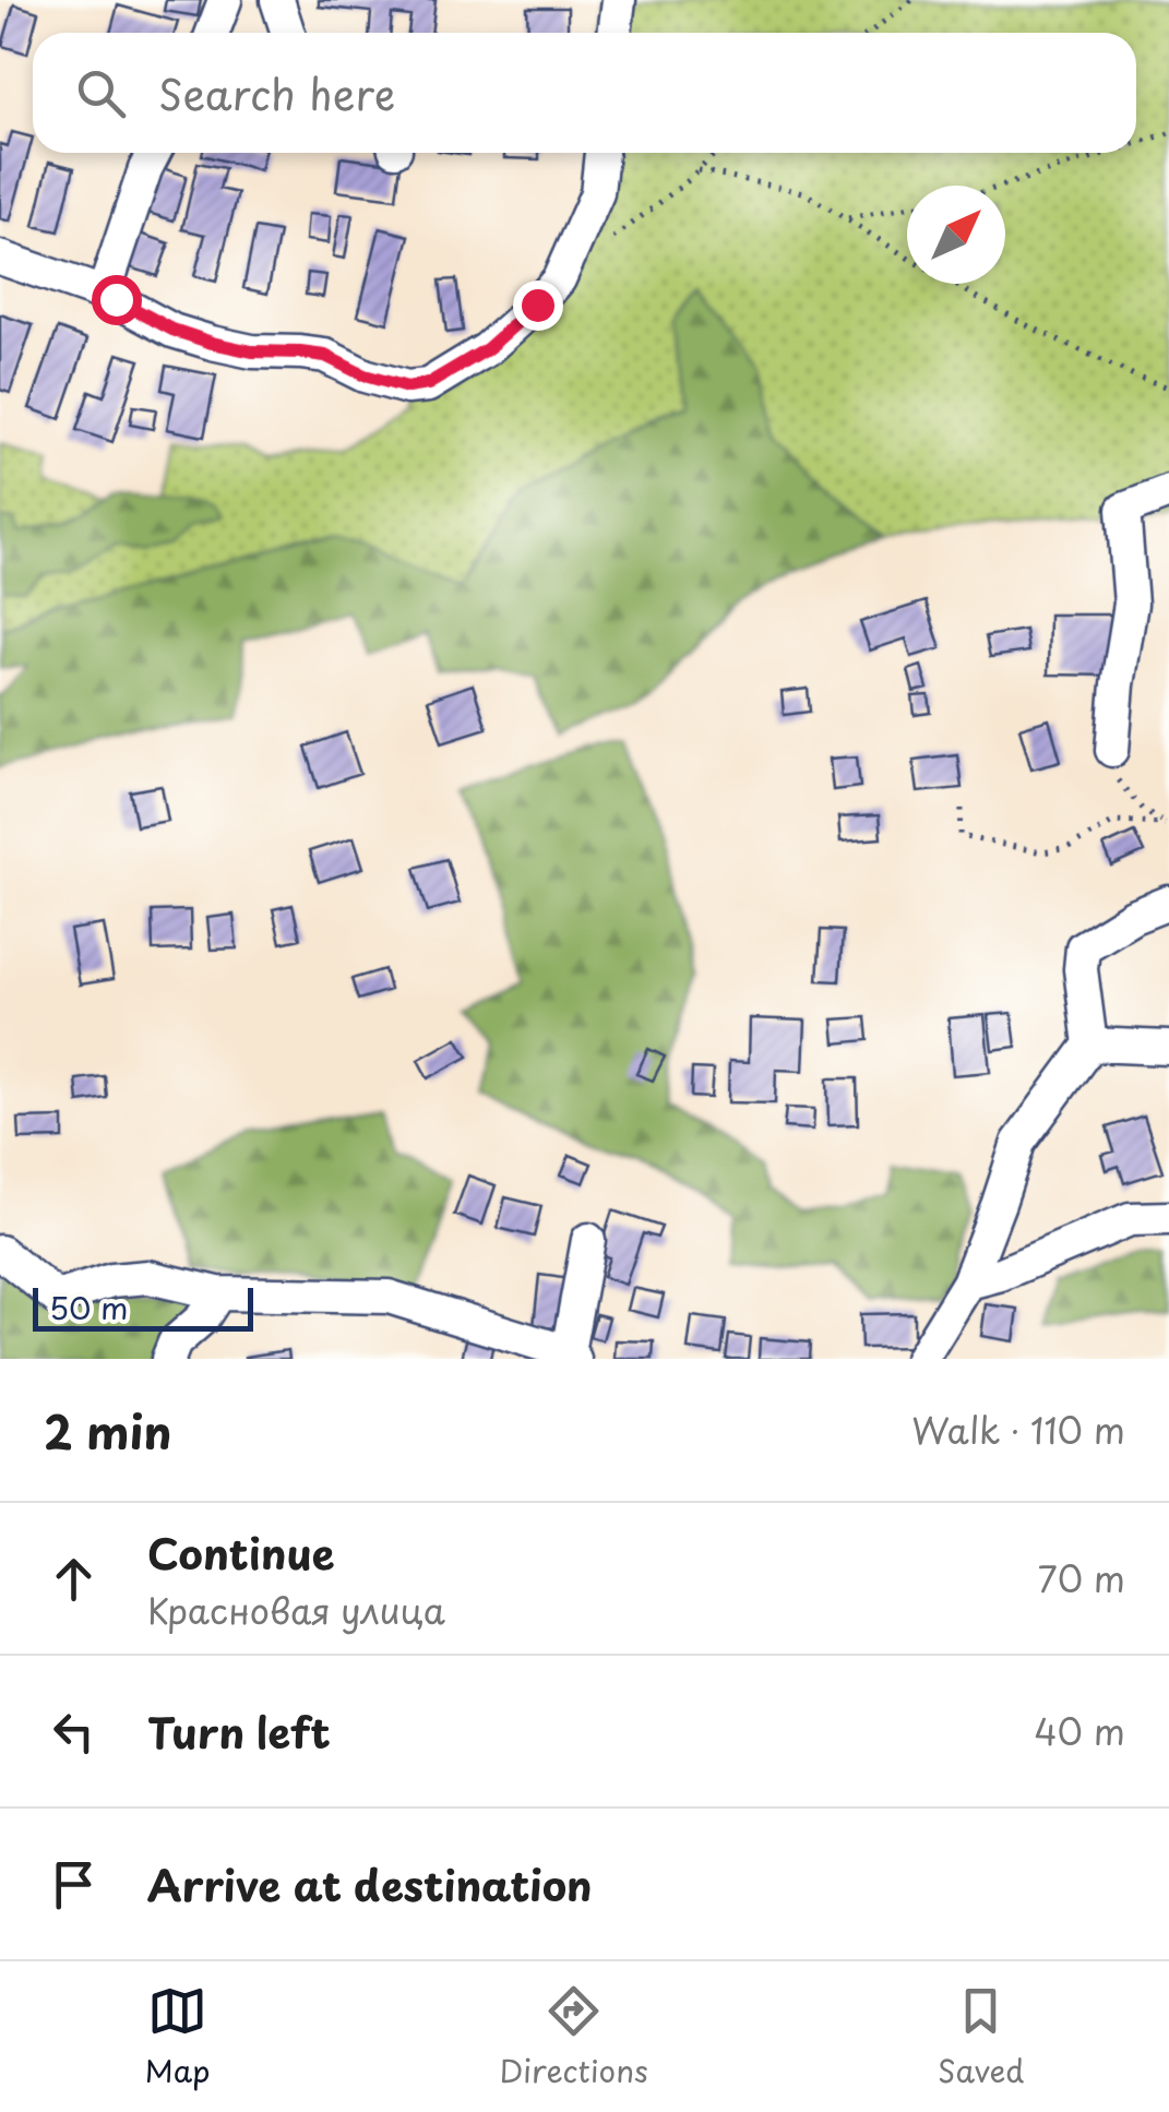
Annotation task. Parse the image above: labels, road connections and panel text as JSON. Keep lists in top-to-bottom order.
{
  "scale_bar": "50 m",
  "north": "top right",
  "page": {
    "search": "Search here",
    "scale": "50 m",
    "heading": ["2 min", "Walk · 110 m"],
    "list": [
      ["Continue", "Красновая улица", "70 m"],
      ["Turn left", "40 m"],
      "Arrive at destination"
    ],
    "nav": ["Map", "Directions", "Saved"]
  }
}
